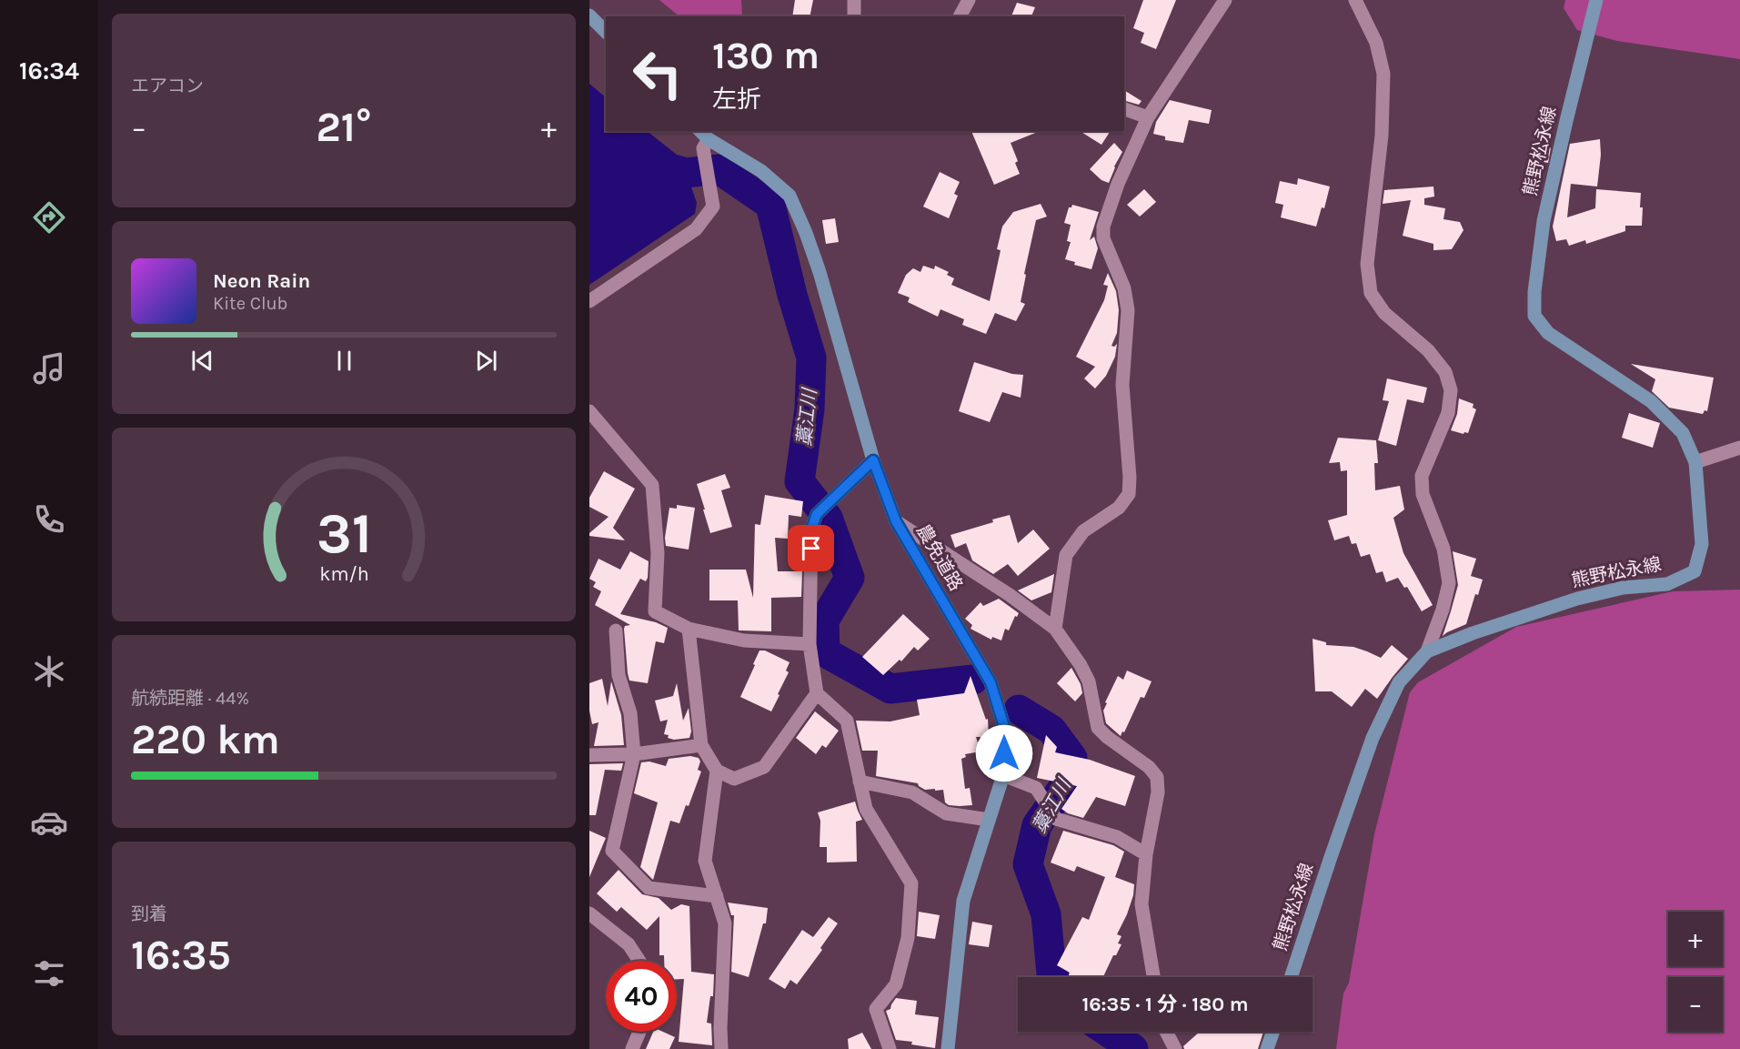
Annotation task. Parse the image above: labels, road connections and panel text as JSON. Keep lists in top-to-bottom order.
{
  "streets": {
    "main road": ["熊野松永線", "農免道路"]
  },
  "water": ["藁江川"],
  "page": {
    "tabs": "16:34",
    "tile": [
      "エアコン",
      ["航続距離 · 44%", "220 km"],
      ["到着", "16:35"]
    ],
    "turn": ["130 m", "左折"],
    "heat": ["−", "21°", "+"],
    "song": ["Neon Rain", "Kite Club"],
    "map_buttons": ["+", "−"],
    "limit": "40",
    "trip": "16:35 · 1 分 · 180 m",
    "gauge": ["31", "km/h"]
  }
}
